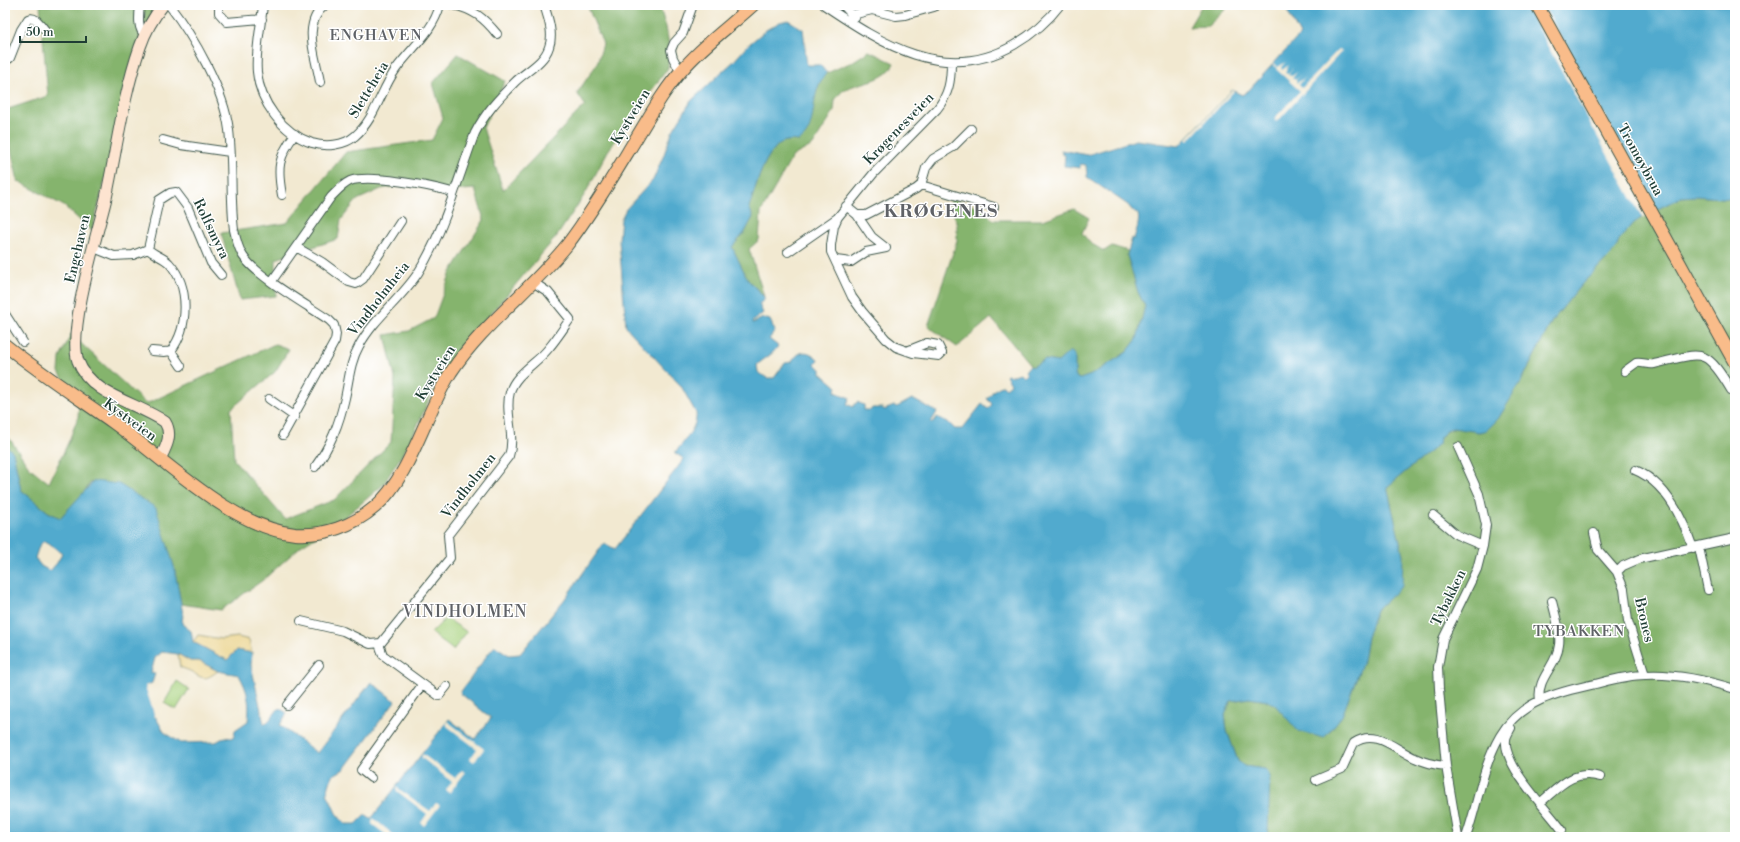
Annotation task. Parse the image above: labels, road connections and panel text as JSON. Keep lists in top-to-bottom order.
{
  "streets": {
    "main road": ["Kystveien", "Tromøybrua"],
    "street": [
      "Sletteheia",
      "Krøgenesveien",
      "Rolfsmyra",
      "Engehaven",
      "Vindholmheia",
      "Vindholmen",
      "Tybakken",
      "Brones"
    ]
  },
  "crossings": [
    ["Kystveien", "Engehaven"],
    ["Kystveien", "Vindholmen"]
  ],
  "districts": [
    "ENGHAVEN",
    "KRØGENES",
    "VINDHOLMEN",
    "TYBAKKEN"
  ],
  "scale_bar": "50 m"
}
